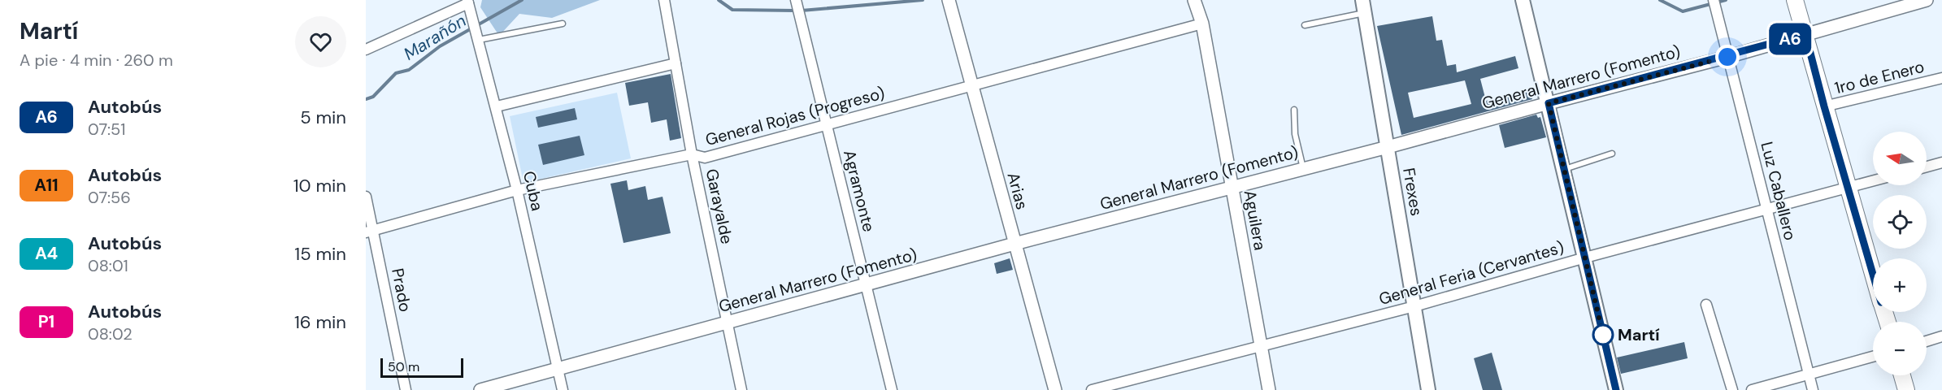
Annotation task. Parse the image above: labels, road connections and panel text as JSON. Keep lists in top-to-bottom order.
{
  "streets": {
    "main road": ["Frexes"],
    "street": [
      "General Marrero (Fomento)",
      "1ro de Enero",
      "General Rojas (Progreso)",
      "Cuba",
      "Agramonte",
      "Arias",
      "Luz Caballero",
      "Garayalde",
      "Aguilera",
      "General Feria (Cervantes)",
      "Prado"
    ]
  },
  "crossings": [
    ["General Marrero (Fomento)", "Cuba"],
    ["General Marrero (Fomento)", "Agramonte"],
    ["General Marrero (Fomento)", "Arias"],
    ["General Marrero (Fomento)", "Luz Caballero"],
    ["General Marrero (Fomento)", "Frexes"],
    ["General Marrero (Fomento)", "Garayalde"],
    ["General Marrero (Fomento)", "Aguilera"],
    ["General Rojas (Progreso)", "Cuba"],
    ["General Rojas (Progreso)", "Agramonte"],
    ["General Rojas (Progreso)", "Arias"],
    ["General Rojas (Progreso)", "Garayalde"],
    ["General Rojas (Progreso)", "Aguilera"],
    ["General Rojas (Progreso)", "Prado"],
    ["Luz Caballero", "General Feria (Cervantes)"],
    ["Frexes", "General Feria (Cervantes)"],
    ["Aguilera", "General Feria (Cervantes)"]
  ],
  "water": ["Marañón"],
  "places": ["Martí"],
  "lines": ["bus line A6"],
  "scale_bar": "50 m",
  "north": "left",
  "page": {
    "heading": ["Martí", "A pie · 4 min · 260 m"],
    "on_map": "A6",
    "list": [
      {
        "mark": "A6",
        "name": "Autobús",
        "note": "07:51",
        "value": "5 min"
      },
      {
        "mark": "A11",
        "name": "Autobús",
        "note": "07:56",
        "value": "10 min"
      },
      {
        "mark": "A4",
        "name": "Autobús",
        "note": "08:01",
        "value": "15 min"
      },
      {
        "mark": "P1",
        "name": "Autobús",
        "note": "08:02",
        "value": "16 min"
      }
    ],
    "map_buttons": ["+", "−"],
    "scale": "50 m"
  }
}
